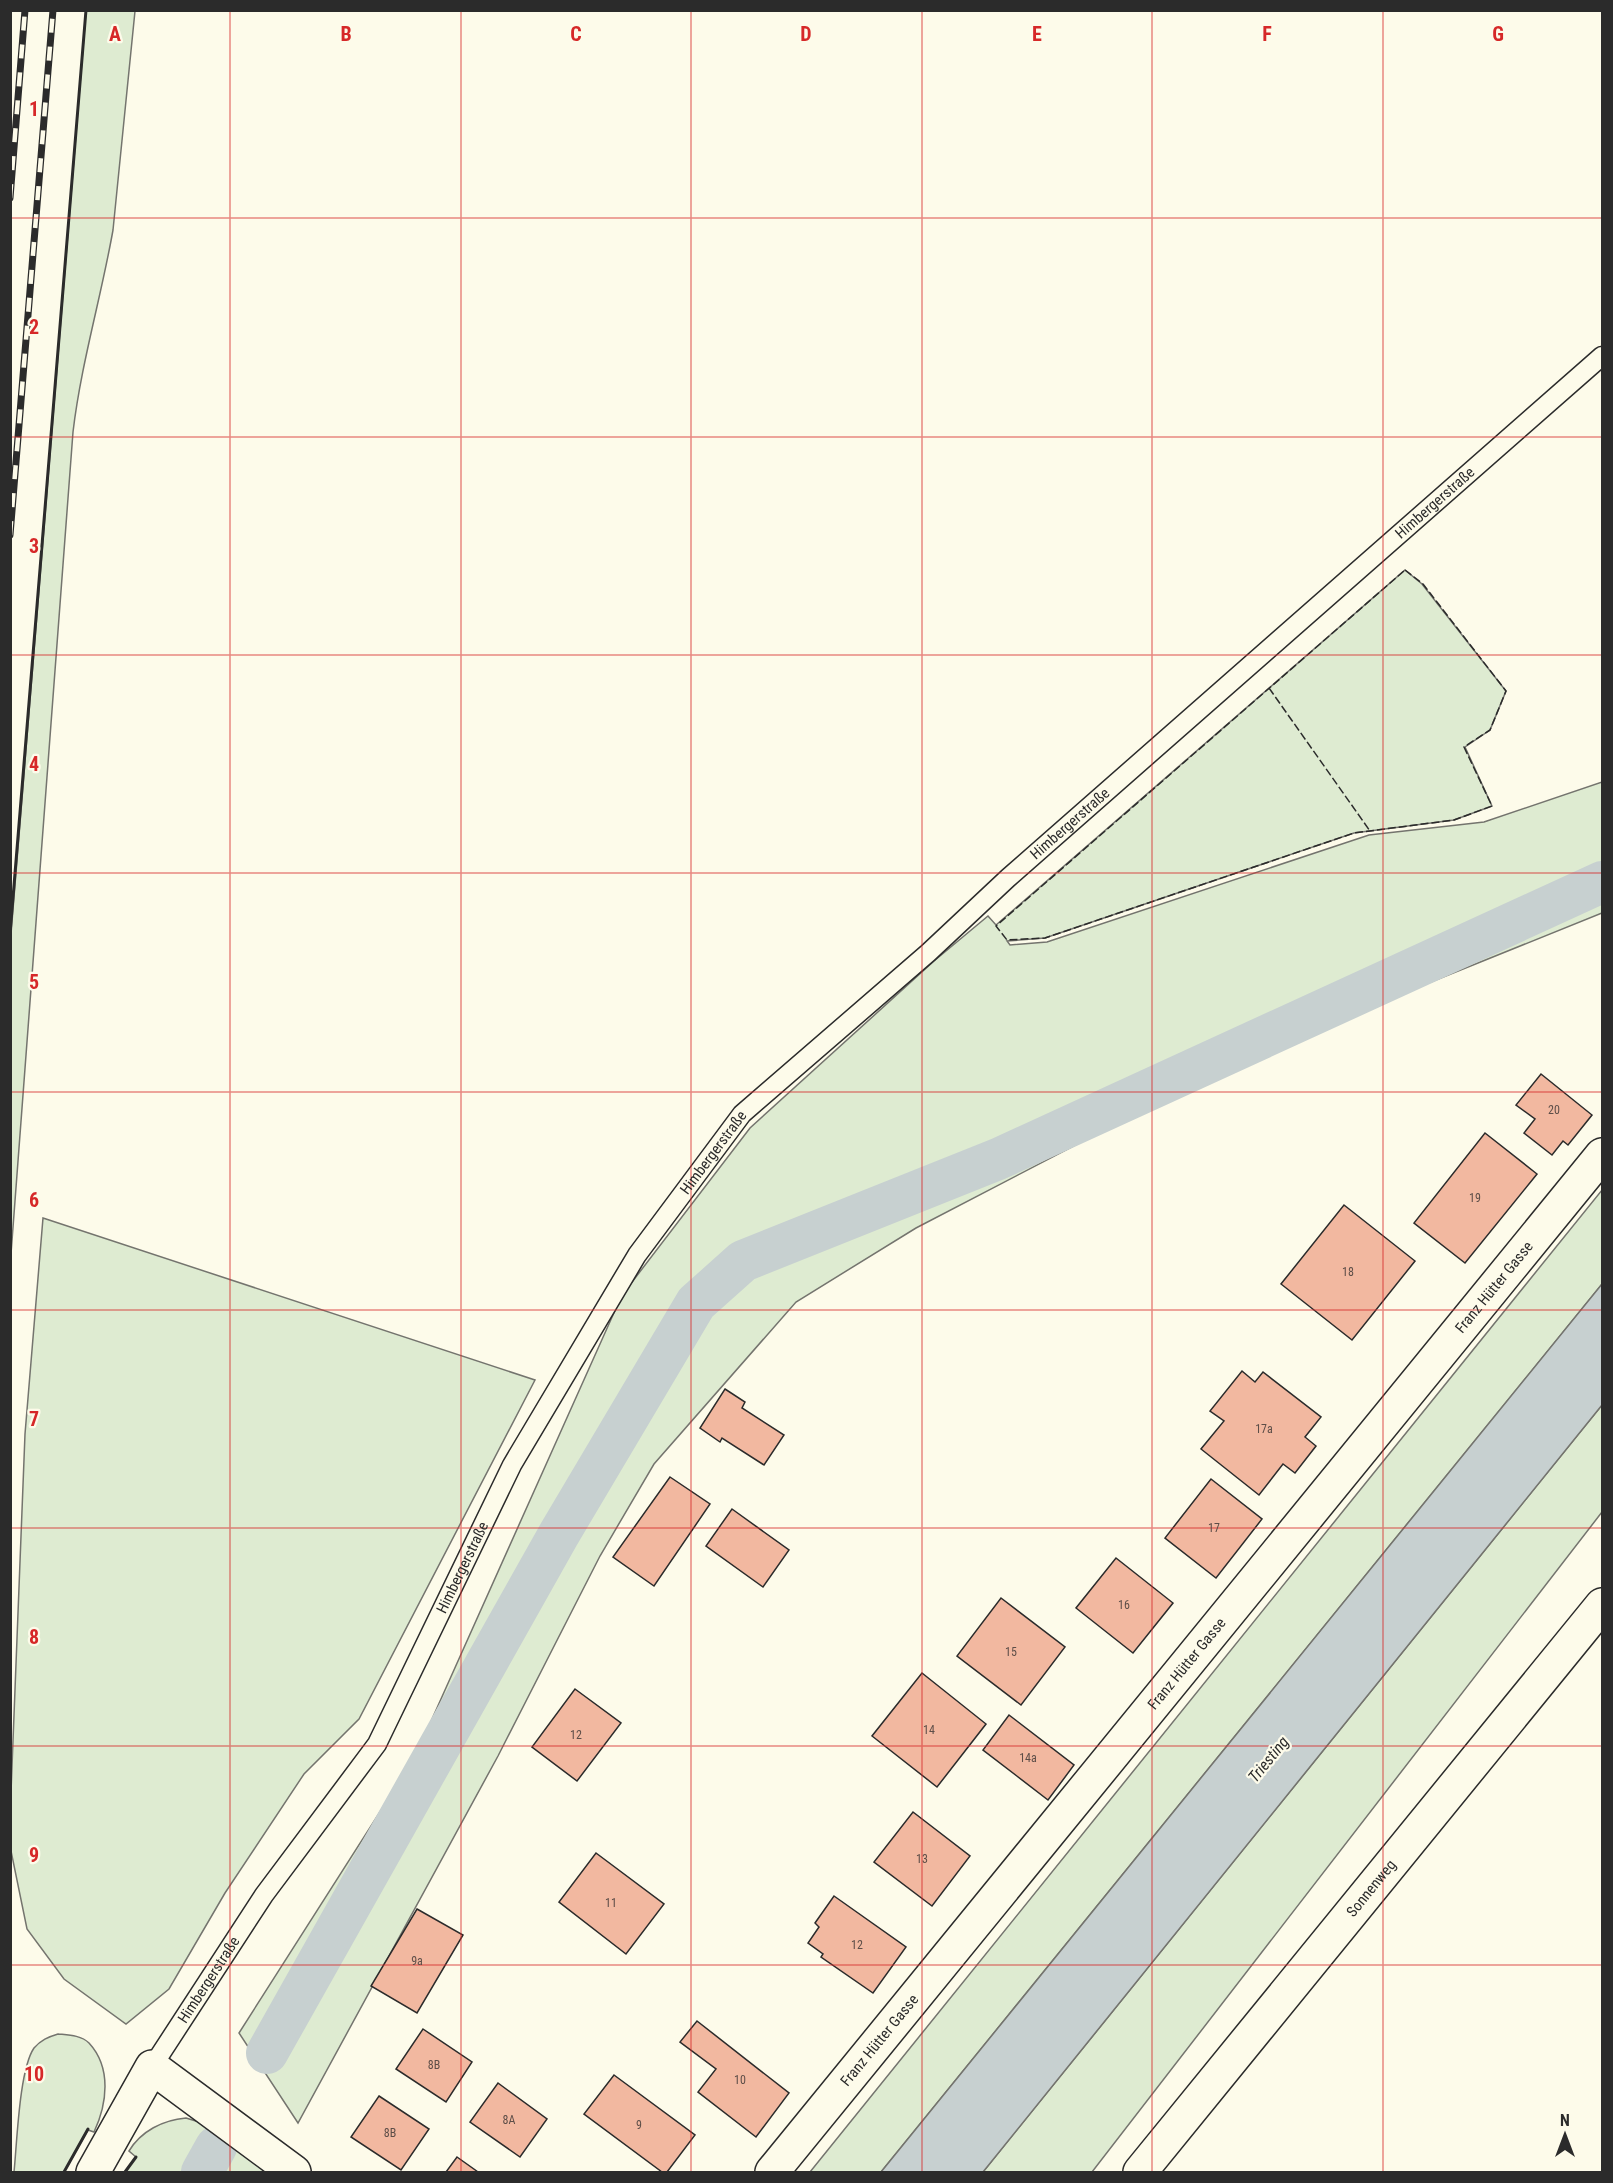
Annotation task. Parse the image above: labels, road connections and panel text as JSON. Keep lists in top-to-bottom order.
{
  "streets": {
    "street": ["Himbergerstraße", "Franz Hütter Gasse", "Sonnenweg"]
  },
  "water": ["Triesting"],
  "house_numbers": [
    "20",
    "19",
    "18",
    "17a",
    "17",
    "16",
    "15",
    "14",
    "12",
    "14a",
    "13",
    "11",
    "12",
    "9a",
    "8B",
    "10",
    "8A",
    "9",
    "8B"
  ],
  "north": "top",
  "grid": {
    "columns": [
      "A",
      "B",
      "C",
      "D",
      "E",
      "F",
      "G"
    ],
    "rows": [
      "1",
      "2",
      "3",
      "4",
      "5",
      "6",
      "7",
      "8",
      "9",
      "10"
    ]
  }
}
